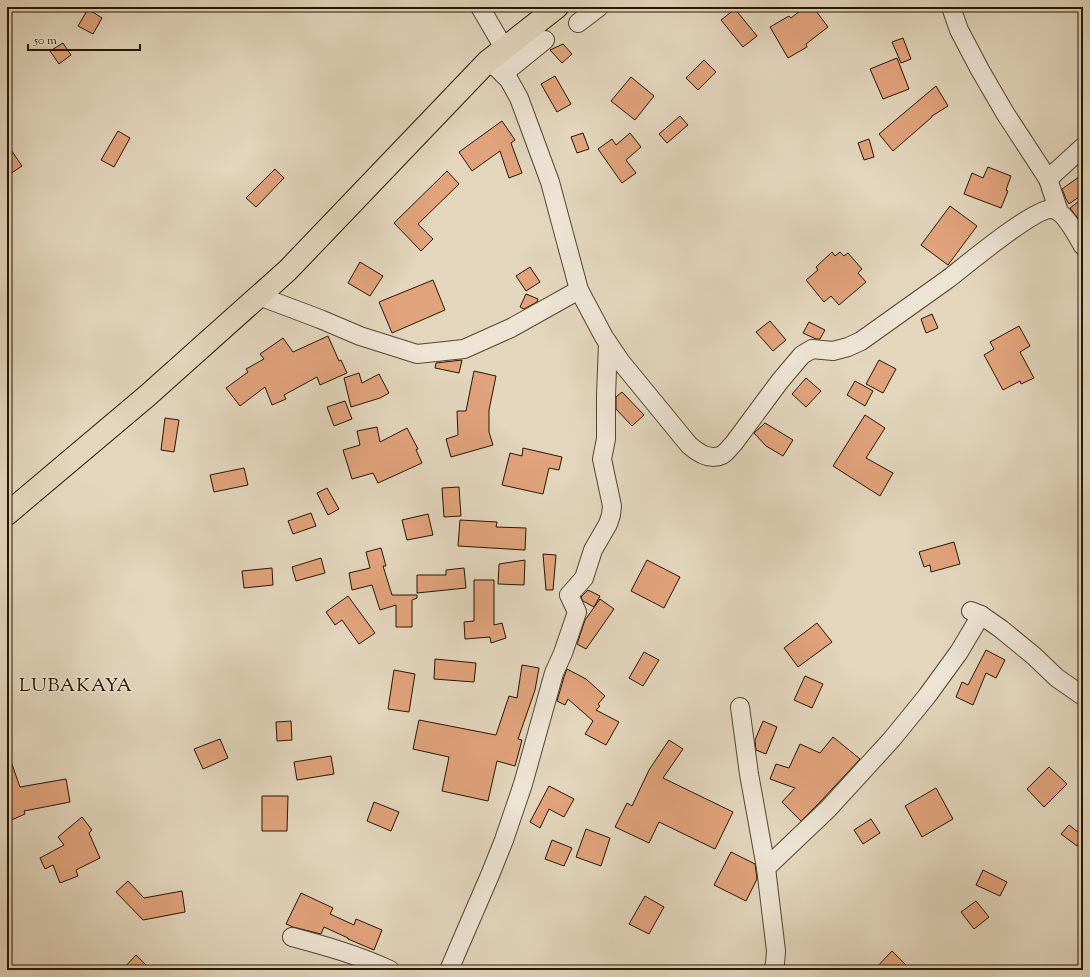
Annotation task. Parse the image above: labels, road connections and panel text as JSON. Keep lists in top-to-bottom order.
{
  "districts": ["LUBAKAYA"],
  "scale_bar": "50 m"
}
